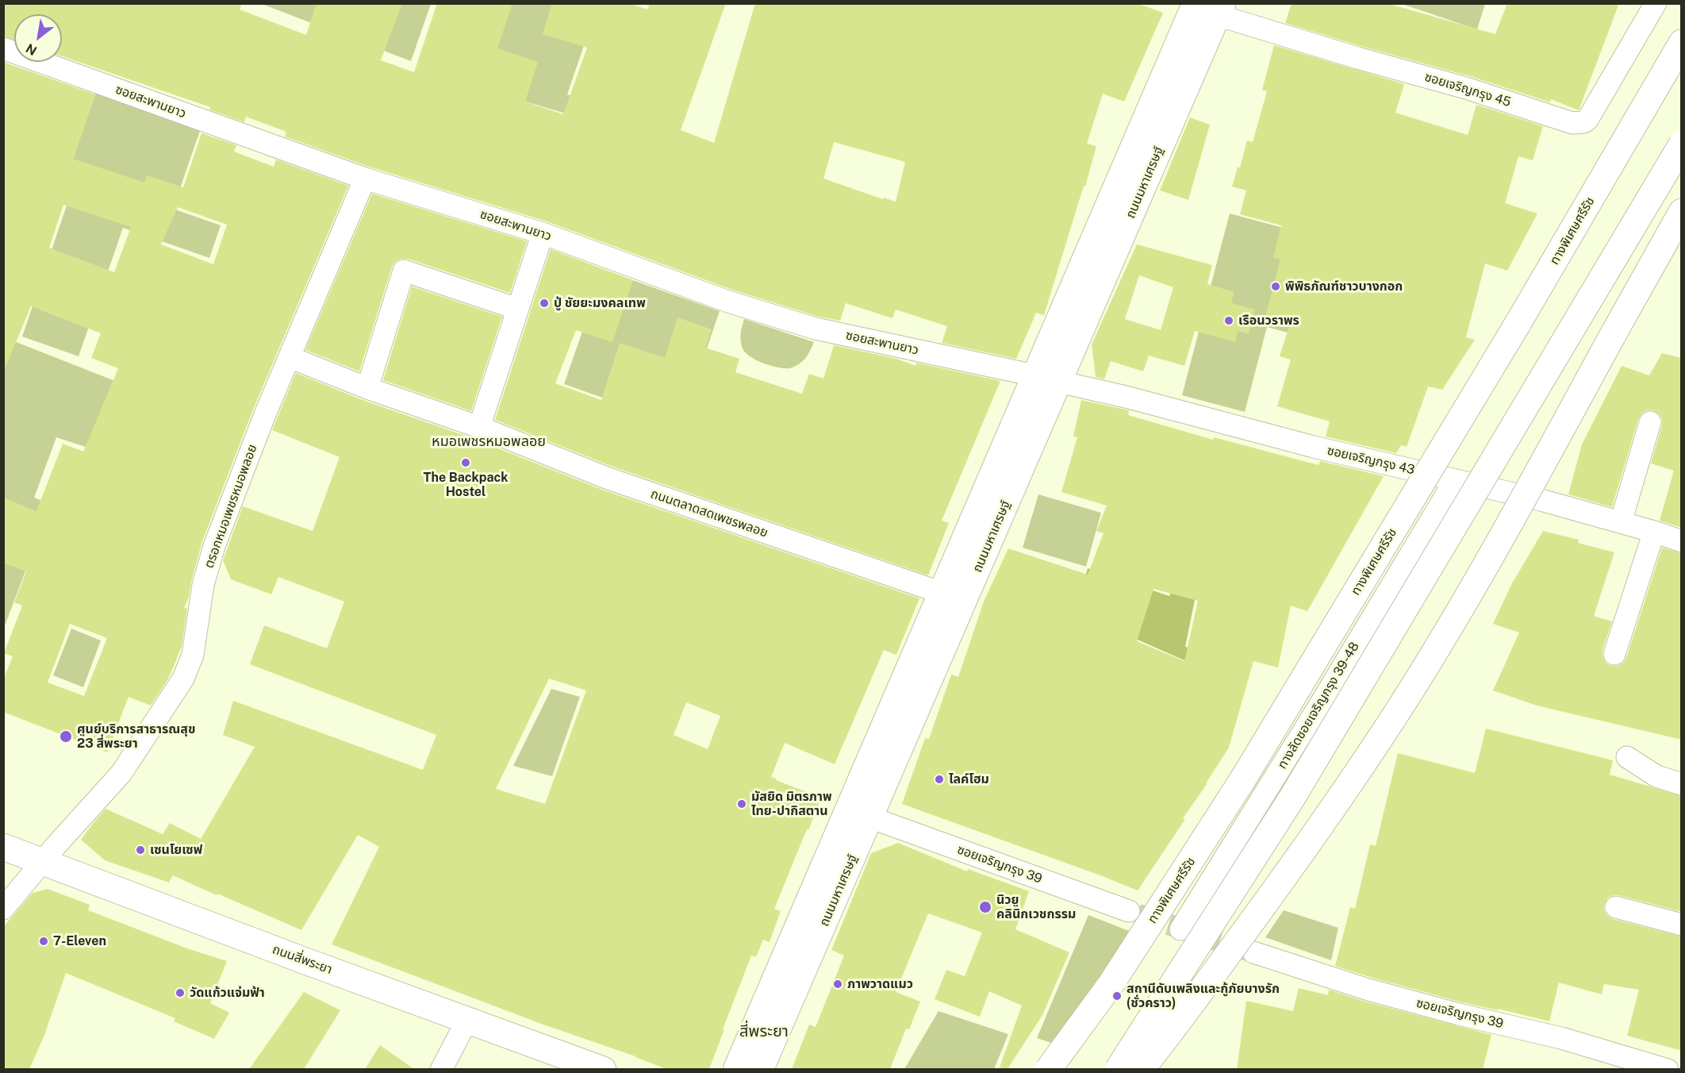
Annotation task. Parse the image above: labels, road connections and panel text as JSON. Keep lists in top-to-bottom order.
{
  "streets": {
    "main road": ["ถนนมหาเศรษฐ์", "ทางพิเศษศรีรัช", "ถนนสี่พระยา"],
    "street": [
      "ซอยเจริญกรุง 45",
      "ซอยสะพานยาว",
      "ซอยเจริญกรุง 43",
      "ตรอกหมอเพชรหมอพลอย",
      "ถนนตลาดสดเพชรพลอย",
      "ทางลัดซอยเจริญกรุง 39-48",
      "ซอยเจริญกรุง 39"
    ]
  },
  "crossings": [
    ["ซอยเจริญกรุง 45", "ถนนมหาเศรษฐ์"],
    ["ซอยสะพานยาว", "ถนนมหาเศรษฐ์"],
    ["ซอยสะพานยาว", "ซอยเจริญกรุง 43"],
    ["ซอยสะพานยาว", "ตรอกหมอเพชรหมอพลอย"],
    ["ถนนมหาเศรษฐ์", "ซอยเจริญกรุง 43"],
    ["ถนนมหาเศรษฐ์", "ถนนตลาดสดเพชรพลอย"],
    ["ถนนมหาเศรษฐ์", "ซอยเจริญกรุง 39"],
    ["ซอยเจริญกรุง 43", "ทางลัดซอยเจริญกรุง 39-48"],
    ["ตรอกหมอเพชรหมอพลอย", "ถนนตลาดสดเพชรพลอย"],
    ["ตรอกหมอเพชรหมอพลอย", "ถนนสี่พระยา"]
  ],
  "districts": ["หมอเพชรหมอพลอย", "สี่พระยา"],
  "places": [
    "พิพิธภัณฑ์ชาวบางกอก",
    "ปู่ ชัยยะมงคลเทพ",
    "เรือนวราพร",
    "The Backpack Hostel",
    "ศูนย์บริการสาธารณสุข 23 สี่พระยา",
    "ไลค์โฮม",
    "มัสยิด มิตรภาพ ไทย-ปากิสตาน",
    "เซนโยเซฟ",
    "นิวยู คลินิกเวชกรรม",
    "7-Eleven",
    "ภาพวาดแมว",
    "วัดแก้วแจ่มฟ้า",
    "สถานีดับเพลิงและกู้ภัยบางรัก (ชั่วคราว)"
  ],
  "north": "bottom left"
}
